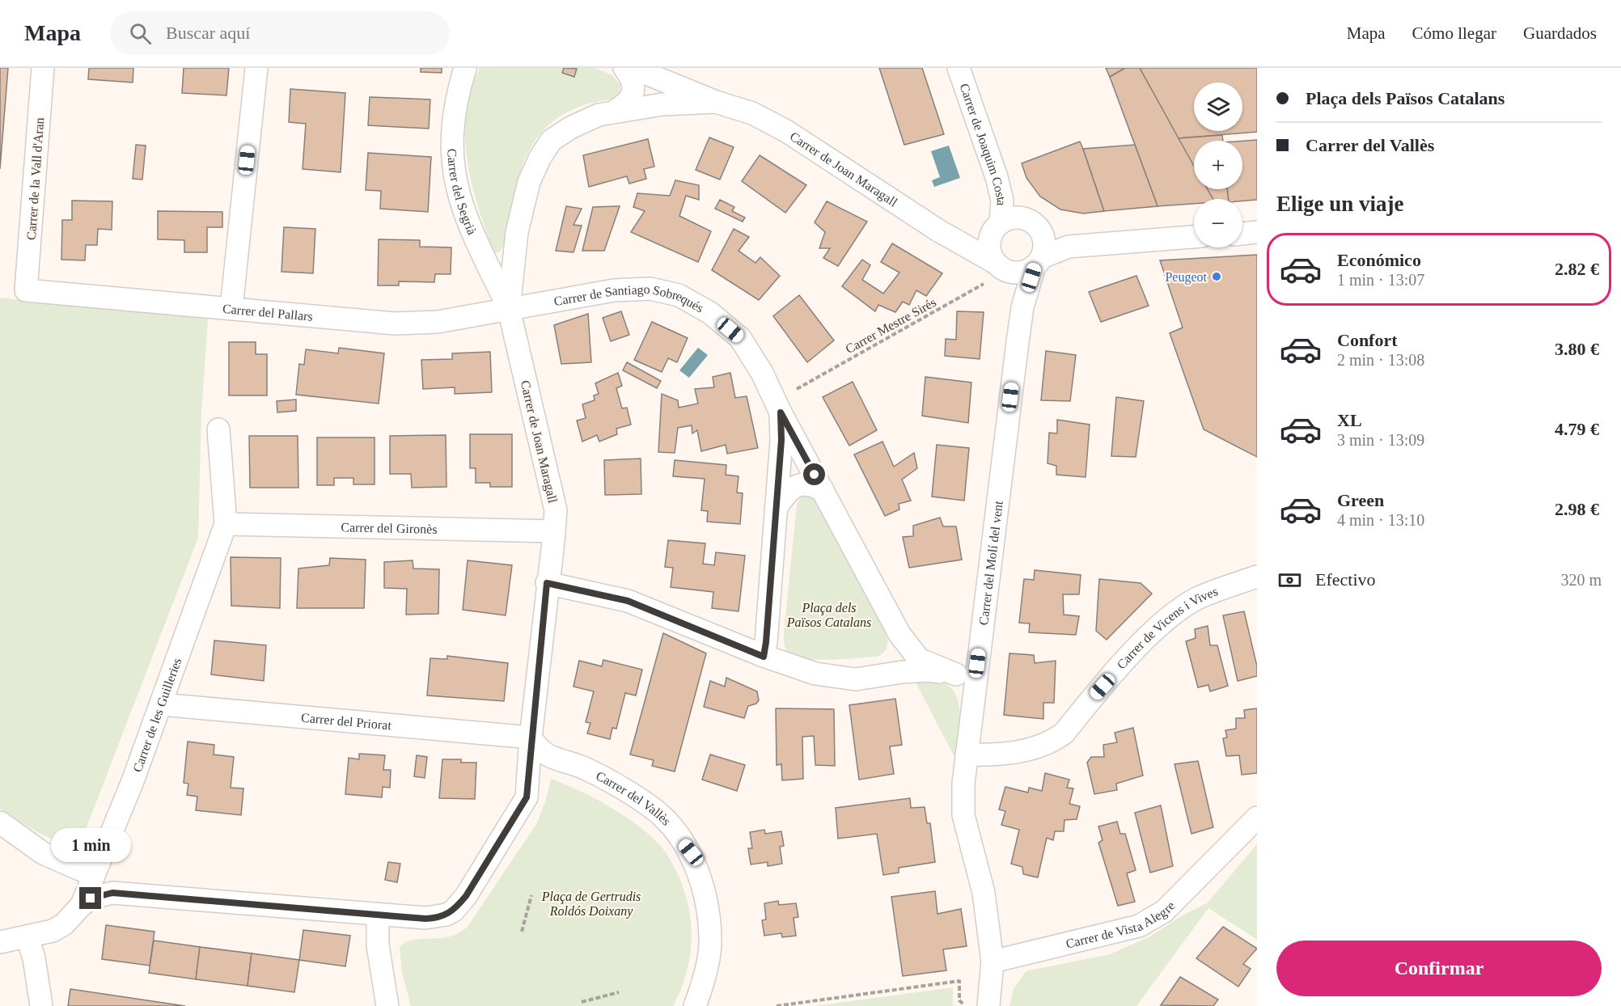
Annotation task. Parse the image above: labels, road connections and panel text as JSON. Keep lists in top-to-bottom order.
{
  "streets": {
    "street": [
      "Carrer de Joaquim Costa",
      "Carrer de Joan Maragall",
      "Carrer de la Vall d'Aran",
      "Carrer del Segrià",
      "Carrer de Santiago Sobrequés",
      "Carrer del Pallars",
      "Carrer del Gironès",
      "Carrer del Molí del vent",
      "Carrer de Vicens i Vives",
      "Carrer de les Guilleries",
      "Carrer del Priorat",
      "Carrer del Vallès",
      "Carrer de Vista Alegre"
    ],
    "path": ["Carrer Mestre Sirés"]
  },
  "crossings": [
    ["Carrer de Joaquim Costa", "Carrer de Joan Maragall"],
    ["Carrer de Joaquim Costa", "Carrer del Molí del vent"],
    ["Carrer de Joan Maragall", "Carrer del Segrià"],
    ["Carrer de Joan Maragall", "Carrer de Santiago Sobrequés"],
    ["Carrer de Joan Maragall", "Carrer del Pallars"],
    ["Carrer de Joan Maragall", "Carrer del Gironès"],
    ["Carrer de Joan Maragall", "Carrer del Molí del vent"],
    ["Carrer de Joan Maragall", "Carrer del Priorat"],
    ["Carrer de Joan Maragall", "Carrer del Vallès"],
    ["Carrer de la Vall d'Aran", "Carrer del Pallars"],
    ["Carrer del Segrià", "Carrer de Santiago Sobrequés"],
    ["Carrer del Segrià", "Carrer del Pallars"],
    ["Carrer de Santiago Sobrequés", "Carrer del Pallars"],
    ["Carrer del Gironès", "Carrer de les Guilleries"],
    ["Carrer del Molí del vent", "Carrer de Vicens i Vives"],
    ["Carrer del Molí del vent", "Carrer de Vista Alegre"],
    ["Carrer de les Guilleries", "Carrer del Priorat"],
    ["Carrer del Priorat", "Carrer del Vallès"]
  ],
  "parks": ["Plaça dels Països Catalans", "Plaça de Gertrudis Roldós Doixany"],
  "places": ["Peugeot"],
  "page": {
    "header": "Mapa",
    "search": "Buscar aquí",
    "nav": ["Mapa", "Cómo llegar", "Guardados"],
    "banner": ["Plaça dels Països Catalans", "Carrer del Vallès"],
    "map_buttons": ["+", "−"],
    "heading": "Elige un viaje",
    "list": [
      {
        "name": "Económico",
        "note": "1 min · 13:07",
        "value": "2.82 €"
      },
      {
        "name": "Confort",
        "note": "2 min · 13:08",
        "value": "3.80 €"
      },
      {
        "name": "XL",
        "note": "3 min · 13:09",
        "value": "4.79 €"
      },
      {
        "name": "Green",
        "note": "4 min · 13:10",
        "value": "2.98 €"
      }
    ],
    "pay": ["Efectivo", "320 m"],
    "bubble": "1 min",
    "buttons": "Confirmar"
  }
}
